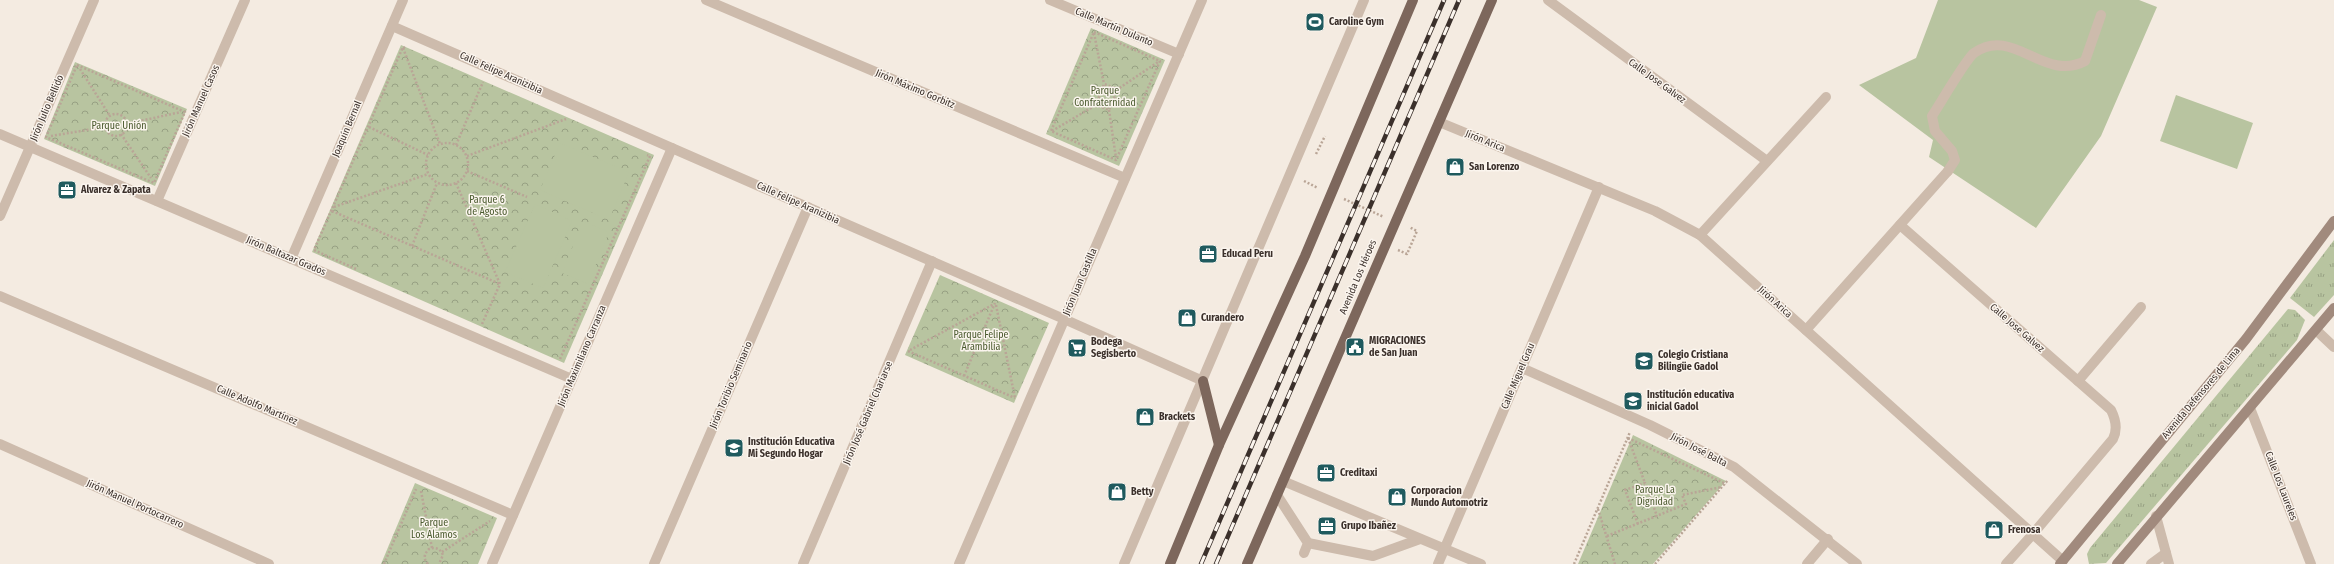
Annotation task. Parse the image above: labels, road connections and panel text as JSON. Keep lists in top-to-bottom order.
{
  "streets": {
    "main road": ["Avenida Los Héroes", "Avenida Defensores de Lima"],
    "street": [
      "Calle Martín Dulanto",
      "Calle Felipe Aranizibia",
      "Calle Jose Galvez",
      "Jirón Máximo Gorbitz",
      "Jirón Manuel Casos",
      "Jirón Julio Bellido",
      "Joaquín Bernal",
      "Jirón Arica",
      "Jirón Baltazar Grados",
      "Jirón Juan Castilla",
      "Jirón Maximiliano Carranza",
      "Calle Miguel Grau",
      "Jirón Toribio Seminario",
      "Calle Adolfo Martínez",
      "Jirón José Gabriel Chariarse",
      "Jirón José Balta",
      "Calle Los Laureles",
      "Jirón Manuel Portocarrero"
    ]
  },
  "crossings": [
    ["Calle Martín Dulanto", "Jirón Juan Castilla"],
    ["Calle Felipe Aranizibia", "Joaquín Bernal"],
    ["Calle Felipe Aranizibia", "Jirón Juan Castilla"],
    ["Calle Felipe Aranizibia", "Jirón Maximiliano Carranza"],
    ["Calle Felipe Aranizibia", "Jirón Toribio Seminario"],
    ["Calle Felipe Aranizibia", "Jirón José Gabriel Chariarse"],
    ["Calle Jose Galvez", "Jirón Arica"],
    ["Jirón Máximo Gorbitz", "Jirón Juan Castilla"],
    ["Jirón Manuel Casos", "Jirón Baltazar Grados"],
    ["Jirón Julio Bellido", "Jirón Baltazar Grados"],
    ["Joaquín Bernal", "Jirón Baltazar Grados"],
    ["Jirón Arica", "Avenida Los Héroes"],
    ["Jirón Arica", "Calle Miguel Grau"],
    ["Jirón Arica", "Avenida Defensores de Lima"],
    ["Jirón Baltazar Grados", "Jirón Maximiliano Carranza"],
    ["Jirón Maximiliano Carranza", "Calle Adolfo Martínez"],
    ["Calle Miguel Grau", "Jirón José Balta"]
  ],
  "parks": [
    "Parque Confraternidad",
    "Parque Unión",
    "Parque 6 de Agosto",
    "Parque Felipe Arambilia",
    "Parque La Dignidad",
    "Parque Los Alamos"
  ],
  "places": {
    "sports": ["Caroline Gym"],
    "shop": [
      "San Lorenzo",
      "Curandero",
      "Brackets",
      "Betty",
      "Corporacion Mundo Automotriz",
      "Frenosa"
    ],
    "office": [
      "Alvarez & Zapata",
      "Educad Peru",
      "Creditaxi",
      "Grupo Ibañez"
    ],
    "public building": ["MIGRACIONES de San Juan"],
    "supermarket": ["Bodega Segisberto"],
    "school or university": ["Colegio Cristiana Bilingüe Gadol", "Institución educativa inicial Gadol", "Institución Educativa Mi Segundo Hogar"]
  }
}
